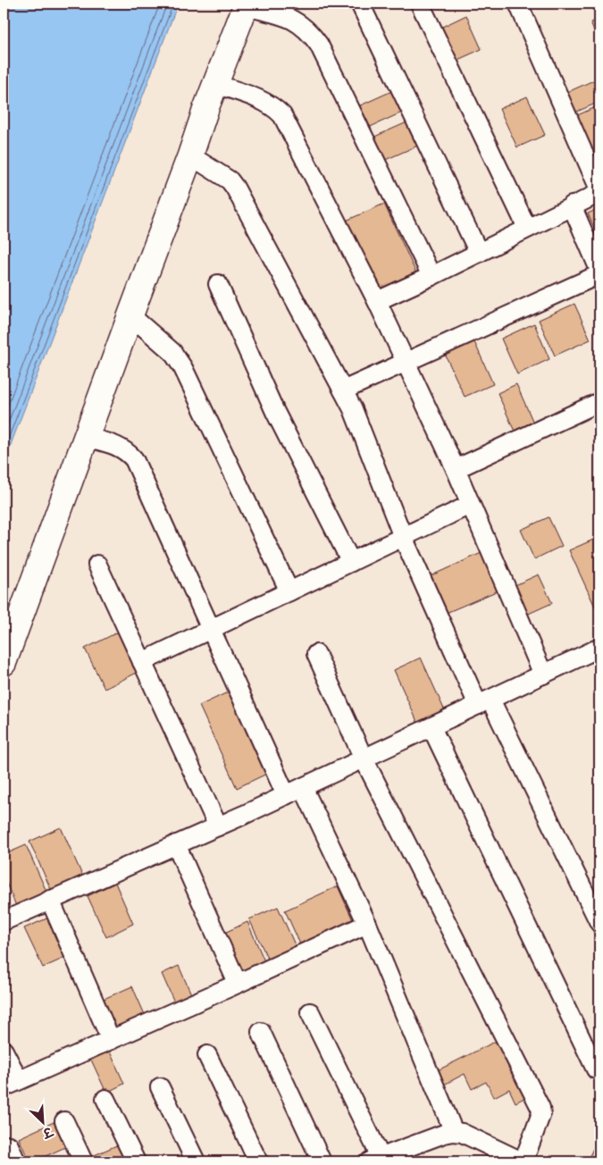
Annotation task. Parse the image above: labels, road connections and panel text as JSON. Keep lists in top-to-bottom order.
{
  "north": "bottom right"
}
